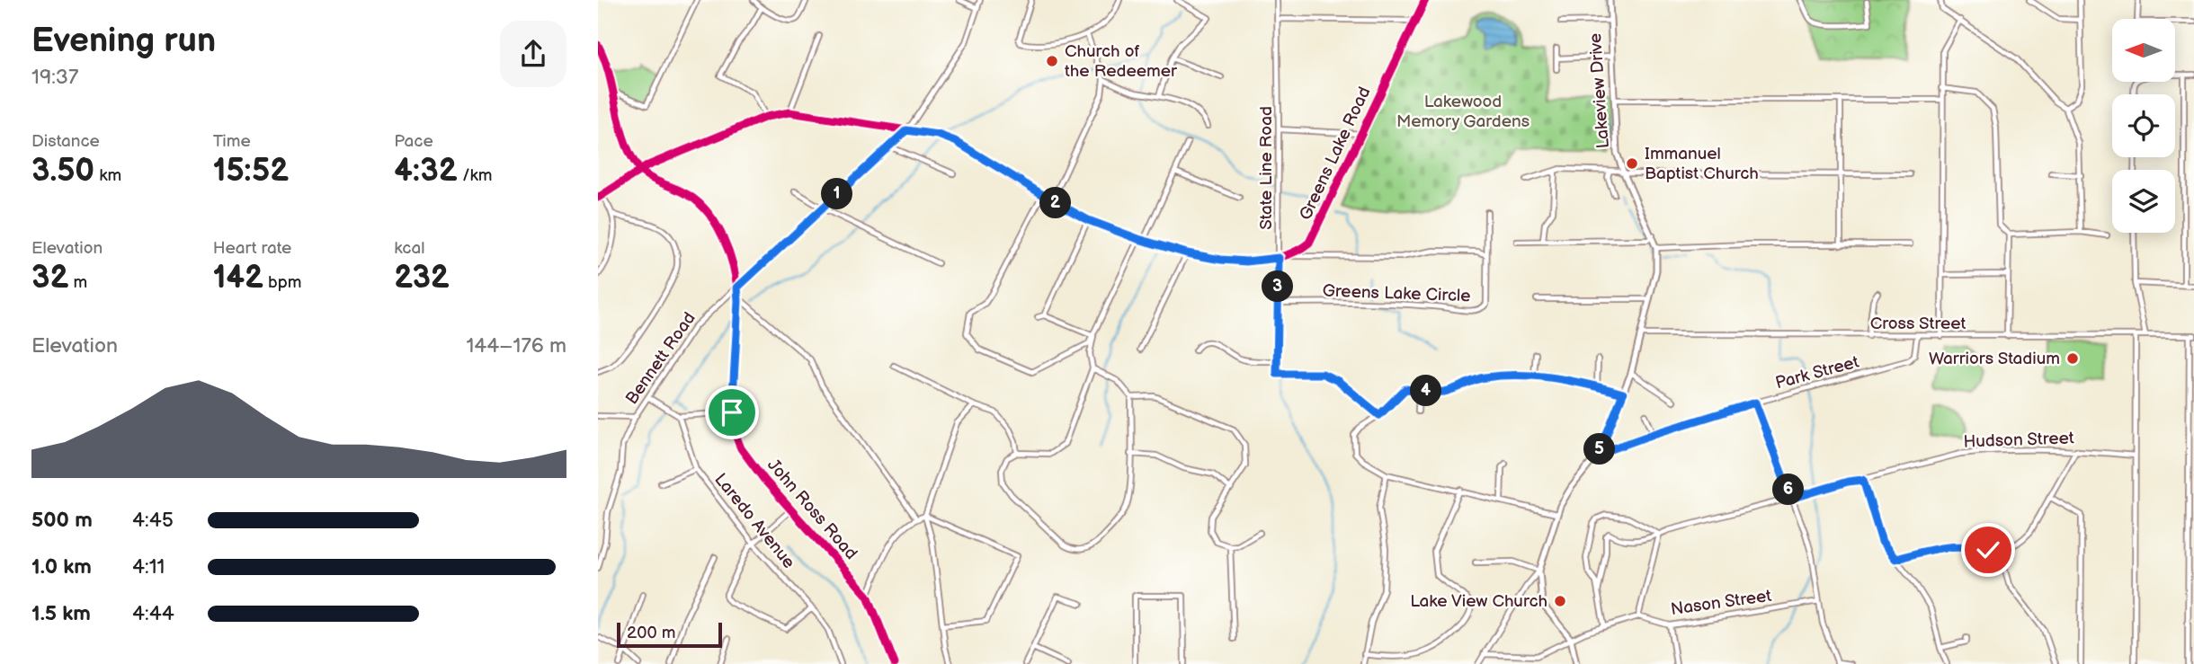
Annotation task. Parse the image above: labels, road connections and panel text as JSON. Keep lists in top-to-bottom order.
{
  "streets": {
    "main road": ["Lakeview Drive"],
    "street": [
      "Greens Lake Road",
      "State Line Road",
      "Greens Lake Circle",
      "Cross Street",
      "Bennett Road",
      "Park Street",
      "Hudson Street",
      "John Ross Road",
      "Laredo Avenue",
      "Nason Street"
    ]
  },
  "crossings": [
    ["Lakeview Drive", "Cross Street"],
    ["Lakeview Drive", "Park Street"],
    ["Greens Lake Road", "State Line Road"],
    ["Greens Lake Road", "Greens Lake Circle"],
    ["Greens Lake Road", "Bennett Road"],
    ["Greens Lake Road", "John Ross Road"],
    ["State Line Road", "Greens Lake Circle"],
    ["Cross Street", "Park Street"],
    ["Bennett Road", "John Ross Road"]
  ],
  "parks": ["Lakewood Memory Gardens"],
  "places": [
    "Church of the Redeemer",
    "Immanuel Baptist Church",
    "Warriors Stadium",
    "Lake View Church"
  ],
  "scale_bar": "200 m",
  "north": "left",
  "page": {
    "heading": ["Evening run", "19:37"],
    "stats": [
      ["Distance", "3.50 km"],
      ["Time", "15:52"],
      ["Pace", "4:32 /km"],
      ["Elevation", "32 m"],
      ["Heart rate", "142 bpm"],
      ["kcal", "232"]
    ],
    "pins": [
      "1",
      "2",
      "3",
      "4",
      "5",
      "6"
    ],
    "chart": ["Elevation", "144–176 m"],
    "list": [
      {
        "name": "500 m",
        "note": "4:45"
      },
      {
        "name": "1.0 km",
        "note": "4:11"
      },
      {
        "name": "1.5 km",
        "note": "4:44"
      }
    ],
    "scale": "200 m"
  }
}
